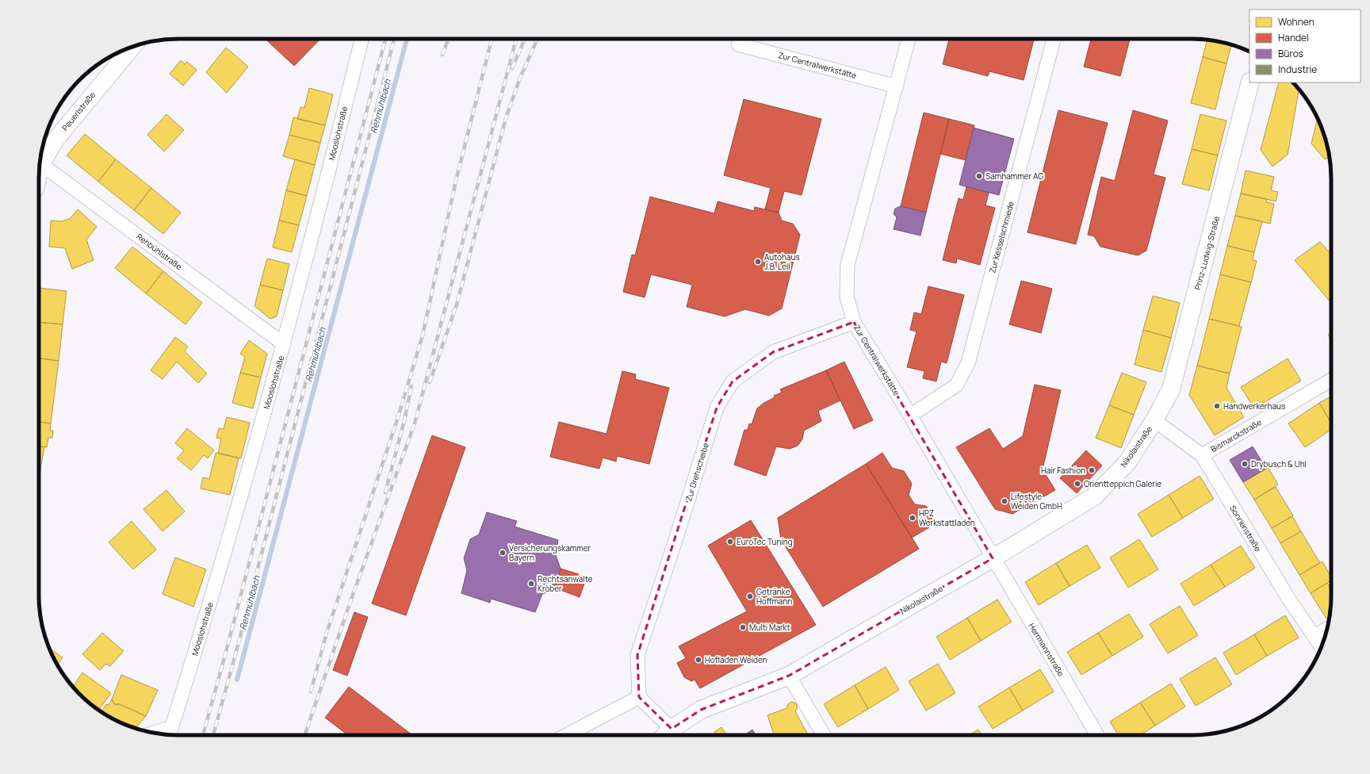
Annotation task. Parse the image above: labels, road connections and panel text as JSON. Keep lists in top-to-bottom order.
{
  "streets": {
    "main road": ["Prinz-Ludwig-Straße", "Nikolaistraße"],
    "street": [
      "Zur Centralwerkstätte",
      "Peuerlstraße",
      "Mooslohstraße",
      "Zur Kesselschmiede",
      "Rehbühlstraße",
      "Bismarckstraße",
      "Zur Drehscheibe",
      "Sonnenstraße",
      "Herrmannstraße"
    ]
  },
  "crossings": [
    ["Zur Centralwerkstätte", "Zur Kesselschmiede"],
    ["Zur Centralwerkstätte", "Nikolaistraße"],
    ["Zur Centralwerkstätte", "Zur Drehscheibe"],
    ["Zur Centralwerkstätte", "Herrmannstraße"],
    ["Mooslohstraße", "Rehbühlstraße"],
    ["Prinz-Ludwig-Straße", "Nikolaistraße"],
    ["Prinz-Ludwig-Straße", "Sonnenstraße"],
    ["Bismarckstraße", "Sonnenstraße"],
    ["Nikolaistraße", "Sonnenstraße"],
    ["Nikolaistraße", "Herrmannstraße"]
  ],
  "water": ["Rehmühlbach"],
  "places": [
    "Samhammer AG",
    "Autohaus J.B. Lell",
    "Handwerkerhaus",
    "Drybusch & Uhl",
    "Hair Fashion",
    "Orientteppich Galerie",
    "Lifestyle Weiden GmbH",
    "HPZ Werkstattladen",
    "EuroTec Tuning",
    "Versicherungskammer Bayern",
    "Rechtsanwälte Kröber",
    "Getränke Hoffmann",
    "Multi Markt",
    "Hofladen Weiden"
  ],
  "legend": [
    "Wohnen",
    "Handel",
    "Büros",
    "Industrie"
  ]
}
